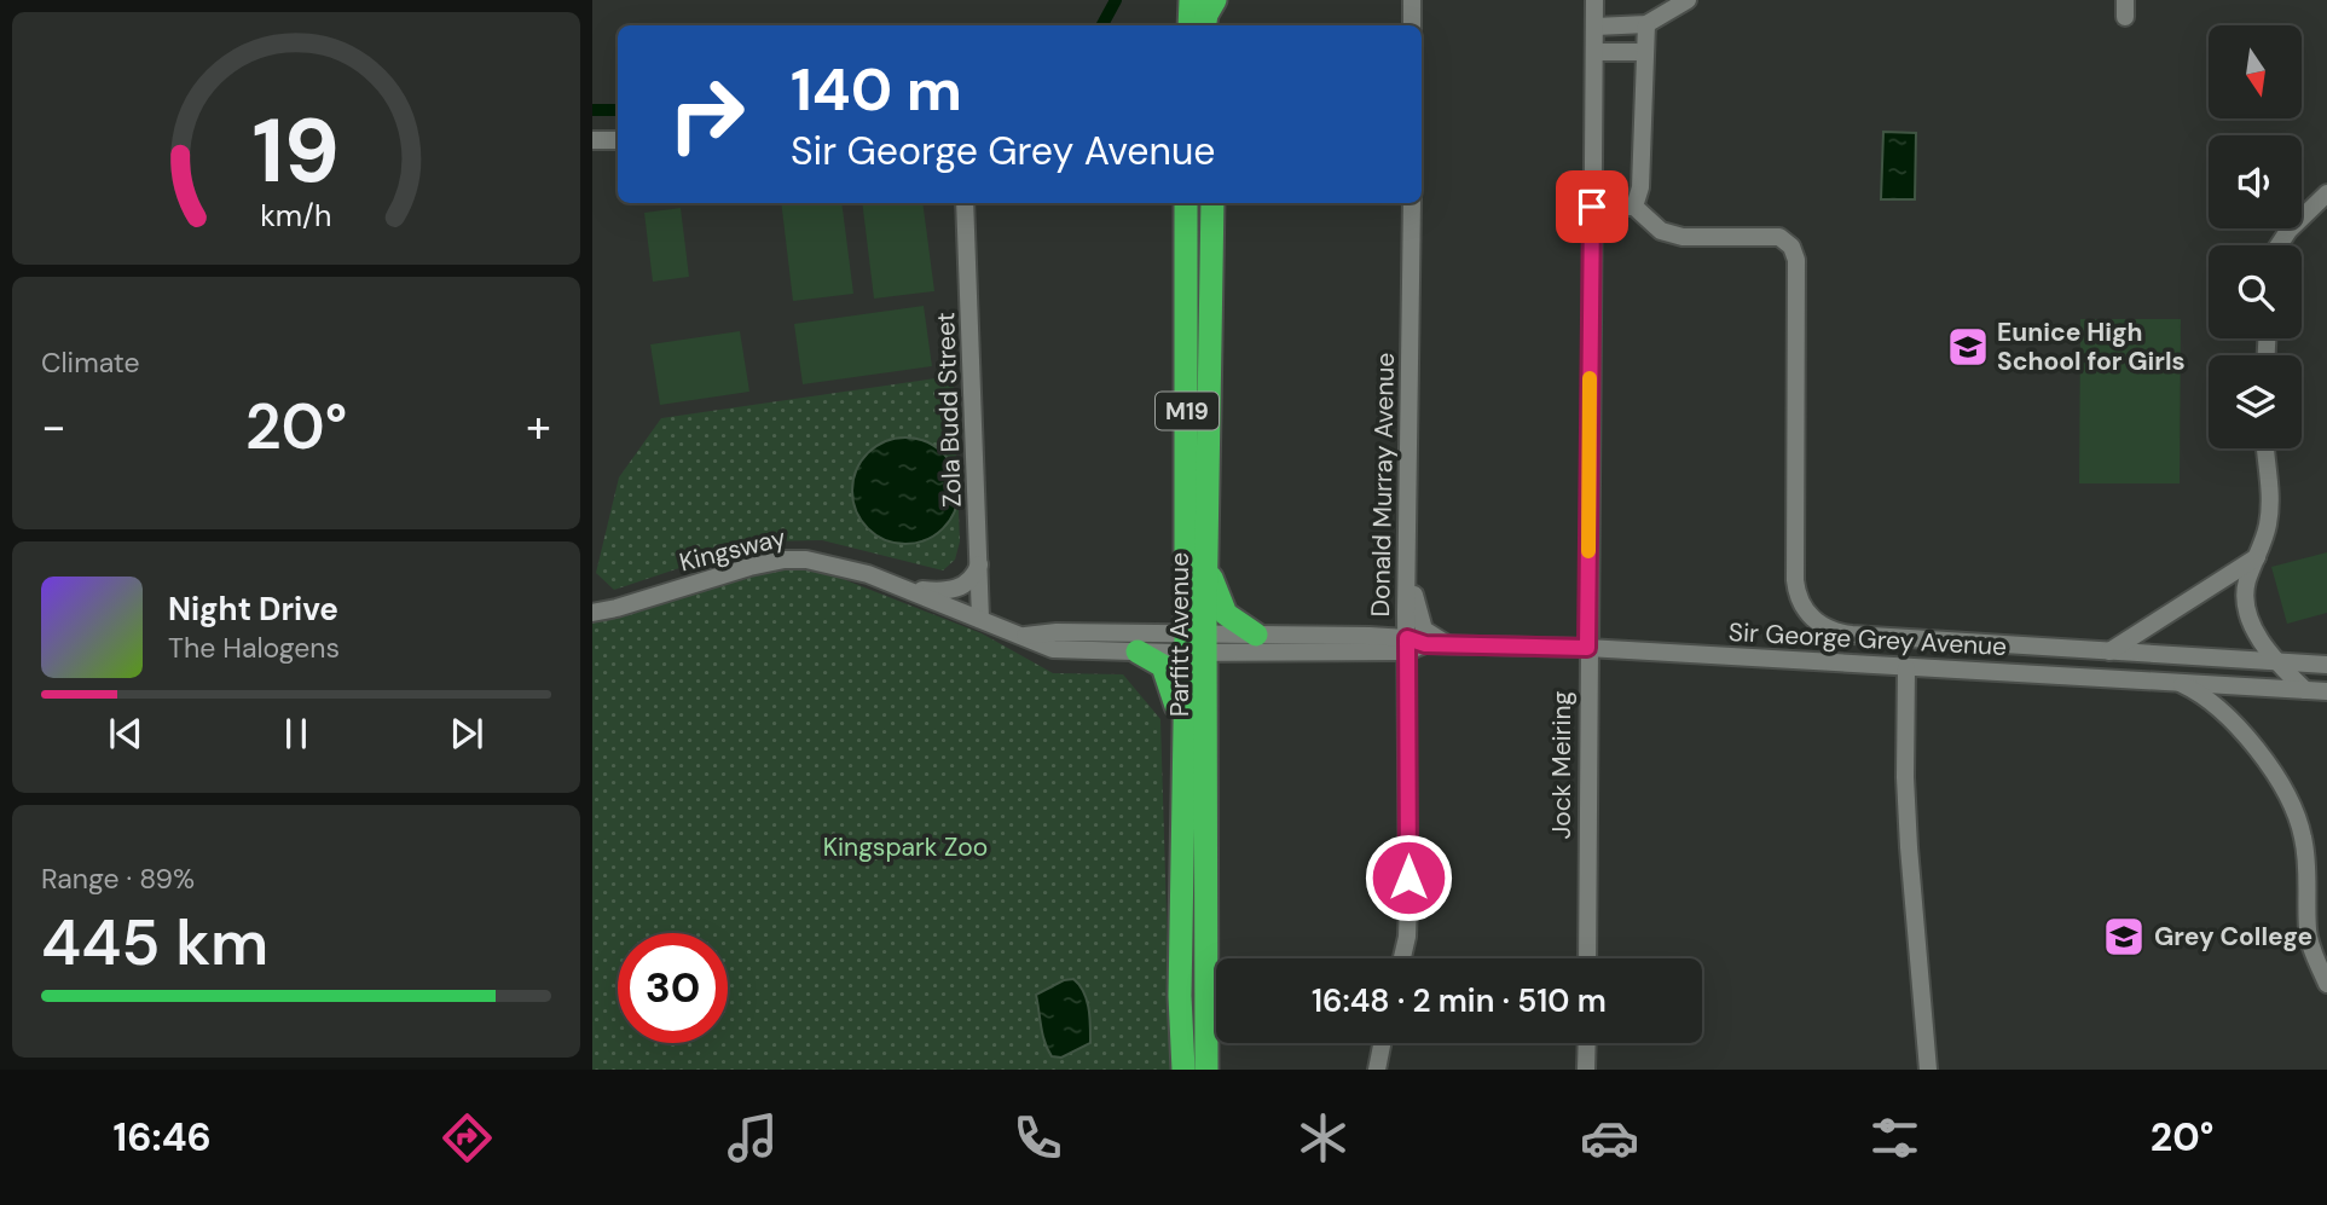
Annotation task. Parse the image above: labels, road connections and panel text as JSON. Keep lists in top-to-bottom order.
{
  "streets": {
    "highway": ["M19", "Parfitt Avenue"],
    "street": [
      "Zola Budd Street",
      "Donald Murray Avenue",
      "Kingsway",
      "Sir George Grey Avenue",
      "Jock Meiring"
    ]
  },
  "crossings": [
    ["Zola Budd Street", "Kingsway"],
    ["Donald Murray Avenue", "Sir George Grey Avenue"],
    ["Kingsway", "Parfitt Avenue"],
    ["Kingsway", "Sir George Grey Avenue"],
    ["Parfitt Avenue", "Sir George Grey Avenue"],
    ["Sir George Grey Avenue", "Jock Meiring"]
  ],
  "parks": ["Kingspark Zoo"],
  "places": {
    "school or university": ["Eunice High School for Girls", "Grey College"]
  },
  "north": "bottom",
  "page": {
    "turn": ["140 m", "Sir George Grey Avenue"],
    "tile": [
      "Climate",
      ["Range · 89%", "445 km"]
    ],
    "heat": ["−", "20°", "+"],
    "song": ["Night Drive", "The Halogens"],
    "limit": "30",
    "trip": "16:48 · 2 min · 510 m",
    "tabs": ["16:46", "20°"],
    "gauge": ["19", "km/h"]
  }
}
